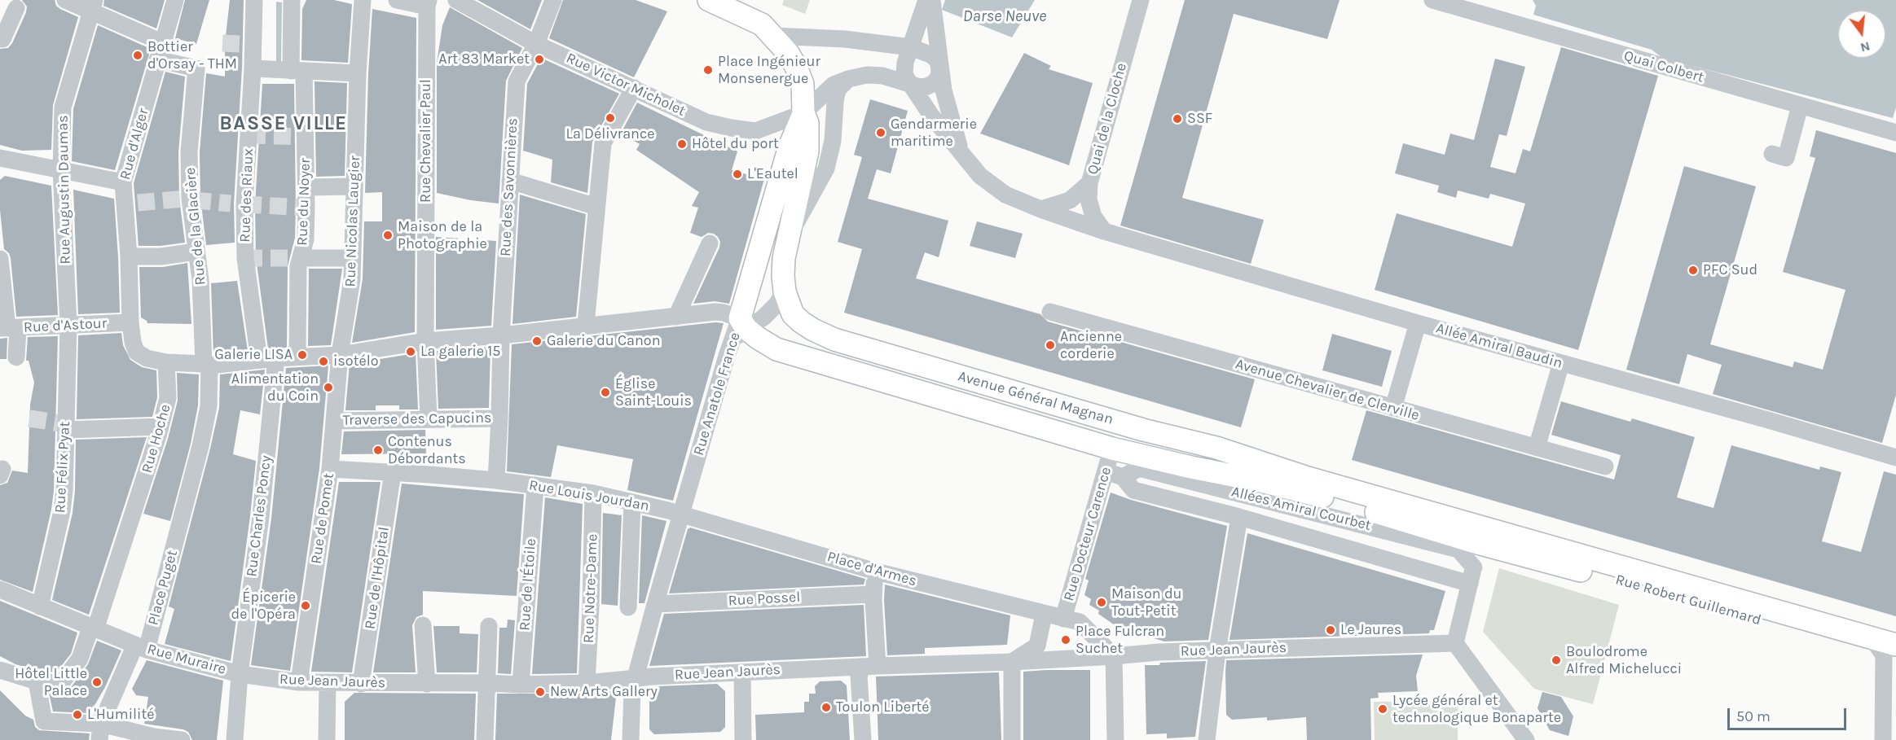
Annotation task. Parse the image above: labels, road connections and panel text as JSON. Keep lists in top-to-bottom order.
{
  "streets": {
    "main road": ["Rue Anatole France", "Avenue Général Magnan", "Rue Robert Guillemard"],
    "street": [
      "Quai Colbert",
      "Rue Victor Micholet",
      "Quai de la Cloche",
      "Rue Chevalier Paul",
      "Rue d'Alger",
      "Rue des Savonnières",
      "Rue Augustin Daumas",
      "Rue des Riaux",
      "Rue du Noyer",
      "Rue Nicolas Laugier",
      "Rue de la Glacière",
      "Rue d'Astour",
      "Allée Amiral Baudin",
      "Avenue Chevalier de Clerville",
      "Traverse des Capucins",
      "Rue Hoche",
      "Rue Félix Pyat",
      "Rue Louis Jourdan",
      "Allées Amiral Courbet",
      "Rue Charles Poncy",
      "Rue de Pomet",
      "Rue Docteur Carence",
      "Place d'Armes",
      "Rue de l'Hôpital",
      "Rue de l'Étoile",
      "Place Puget",
      "Rue Notre-Dame",
      "Rue Possel",
      "Rue Jean Jaurès",
      "Rue Muraire"
    ]
  },
  "crossings": [
    ["Rue Victor Micholet", "Rue des Savonnières"],
    ["Rue Victor Micholet", "Rue Anatole France"],
    ["Rue Victor Micholet", "Avenue Général Magnan"],
    ["Quai de la Cloche", "Allée Amiral Baudin"],
    ["Rue Chevalier Paul", "Traverse des Capucins"],
    ["Rue d'Alger", "Rue de la Glacière"],
    ["Rue d'Alger", "Rue d'Astour"],
    ["Rue d'Alger", "Rue Hoche"],
    ["Rue des Savonnières", "Traverse des Capucins"],
    ["Rue des Savonnières", "Rue Louis Jourdan"],
    ["Rue Augustin Daumas", "Rue d'Astour"],
    ["Rue Augustin Daumas", "Rue Félix Pyat"],
    ["Rue des Riaux", "Rue Charles Poncy"],
    ["Rue Nicolas Laugier", "Rue de Pomet"],
    ["Rue de la Glacière", "Place Puget"],
    ["Rue d'Astour", "Rue Félix Pyat"],
    ["Rue Anatole France", "Avenue Général Magnan"],
    ["Rue Anatole France", "Rue Louis Jourdan"],
    ["Rue Anatole France", "Place d'Armes"],
    ["Rue Anatole France", "Rue Possel"],
    ["Rue Anatole France", "Rue Jean Jaurès"],
    ["Avenue Général Magnan", "Rue Docteur Carence"],
    ["Avenue Général Magnan", "Rue Robert Guillemard"],
    ["Traverse des Capucins", "Rue de Pomet"],
    ["Rue Hoche", "Rue Muraire"],
    ["Rue Félix Pyat", "Rue Muraire"],
    ["Rue Louis Jourdan", "Rue de Pomet"],
    ["Rue Louis Jourdan", "Place d'Armes"],
    ["Rue Louis Jourdan", "Rue de l'Hôpital"],
    ["Rue Louis Jourdan", "Rue de l'Étoile"],
    ["Rue Louis Jourdan", "Rue Notre-Dame"],
    ["Allées Amiral Courbet", "Rue Docteur Carence"],
    ["Rue Charles Poncy", "Rue Jean Jaurès"],
    ["Rue Charles Poncy", "Rue Muraire"],
    ["Rue de Pomet", "Rue Jean Jaurès"],
    ["Rue Docteur Carence", "Place d'Armes"],
    ["Rue de l'Hôpital", "Rue Jean Jaurès"],
    ["Rue de l'Étoile", "Rue Jean Jaurès"],
    ["Place Puget", "Rue Muraire"],
    ["Rue Notre-Dame", "Rue Jean Jaurès"],
    ["Rue Jean Jaurès", "Rue Muraire"]
  ],
  "districts": ["BASSE VILLE"],
  "water": ["Darse Neuve"],
  "places": [
    "Bottier d'Orsay - THM",
    "Art 83 Market",
    "Place Ingénieur Monsenergue",
    "La Délivrance",
    "SSF",
    "Gendarmerie maritime",
    "Hôtel du port",
    "L'Eautel",
    "Maison de la Photographie",
    "PFC Sud",
    "Galerie du Canon",
    "Ancienne corderie",
    "La galerie 15",
    "Galerie LISA",
    "isotélo",
    "Alimentation du Coin",
    "Église Saint-Louis",
    "Contenus Débordants",
    "Maison du Tout-Petit",
    "Épicerie de l'Opéra",
    "Le Jaures",
    "Place Fulcran Suchet",
    "Boulodrome Alfred Michelucci",
    "Hôtel Little Palace",
    "New Arts Gallery",
    "Toulon Liberté",
    "Lycée général et technologique Bonaparte",
    "L'Humilité"
  ],
  "scale_bar": "50 m",
  "north": "bottom"
}
